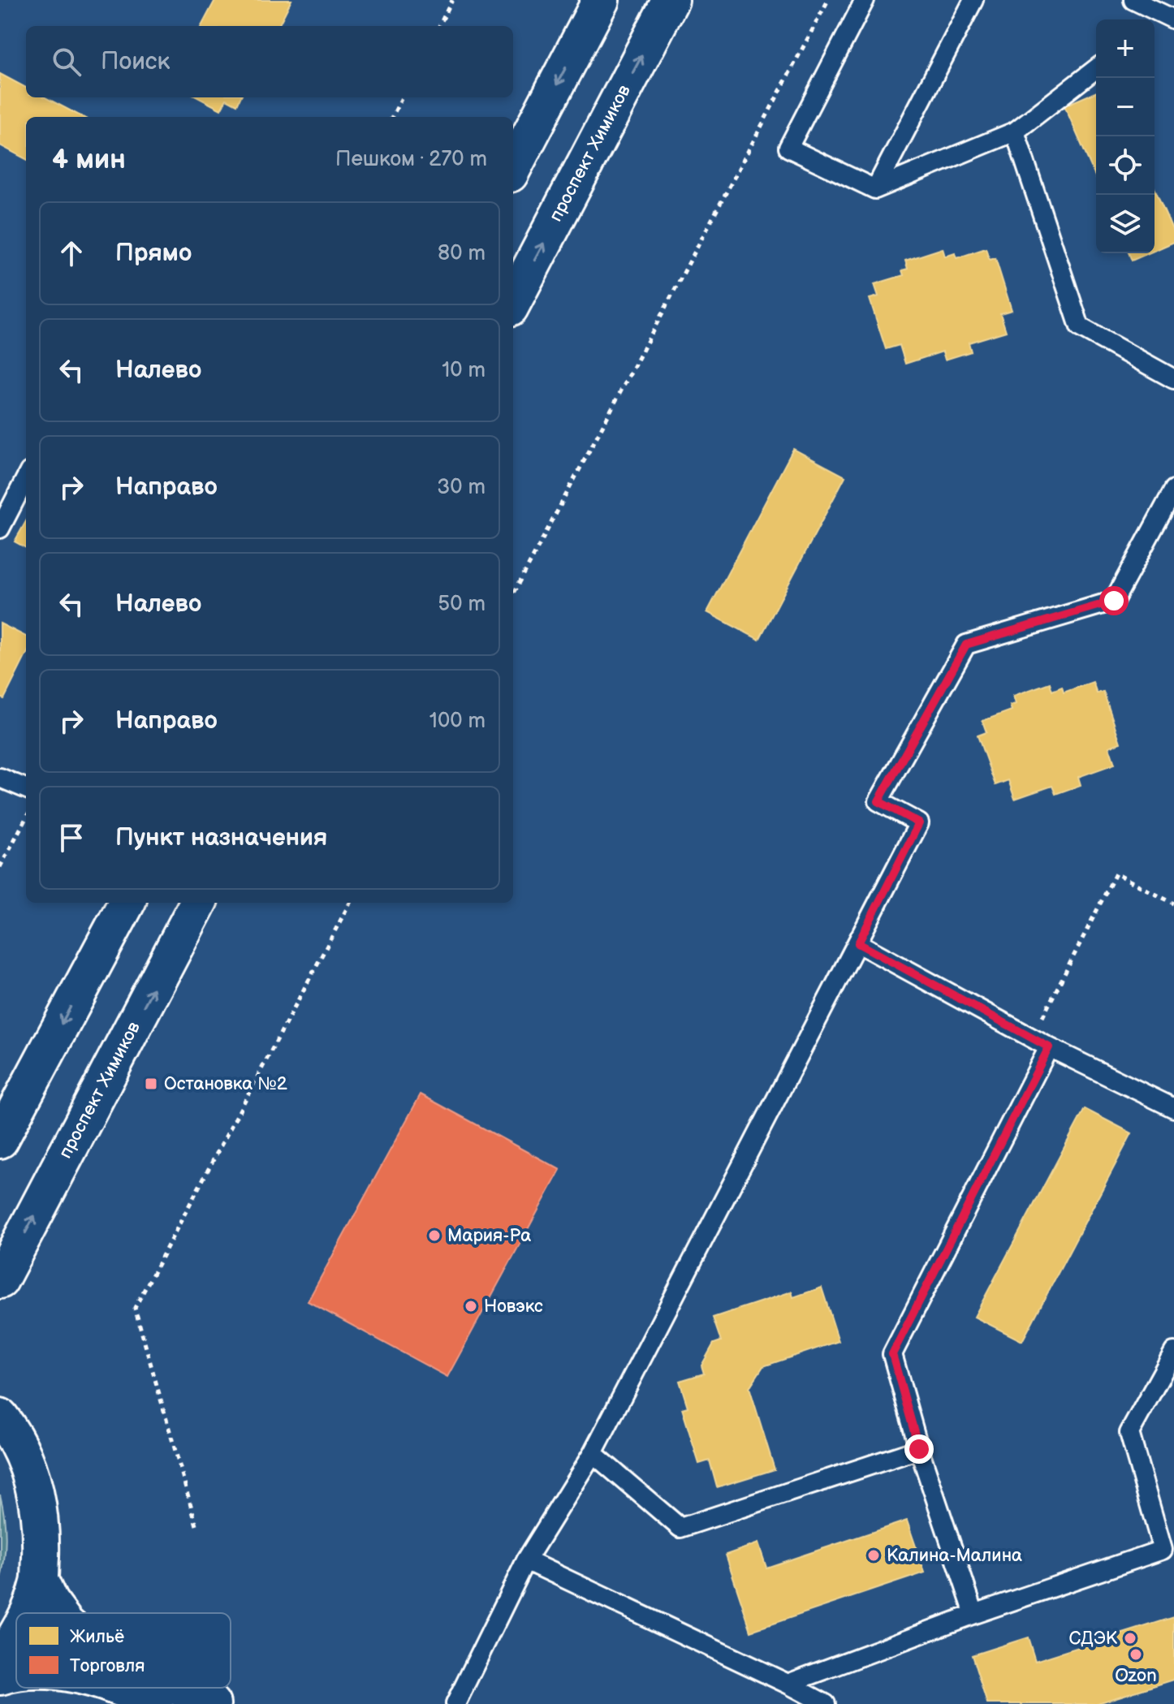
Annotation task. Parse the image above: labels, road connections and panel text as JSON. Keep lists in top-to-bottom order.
{
  "streets": {
    "street": ["проспект Химиков"]
  },
  "places": {
    "transit": ["Остановка №2"],
    "other": [
      "Мария-Ра",
      "Новэкс",
      "Калина-Малина",
      "СДЭК",
      "Ozon"
    ]
  },
  "legend": ["Жильё", "Торговля"],
  "page": {
    "map_buttons": ["+", "−"],
    "search": "Поиск",
    "heading": ["4 мин", "Пешком · 270 m"],
    "list": [
      ["Прямо", "80 m"],
      ["Налево", "10 m"],
      ["Направо", "30 m"],
      ["Налево", "50 m"],
      ["Направо", "100 m"],
      "Пункт назначения"
    ]
  }
}
